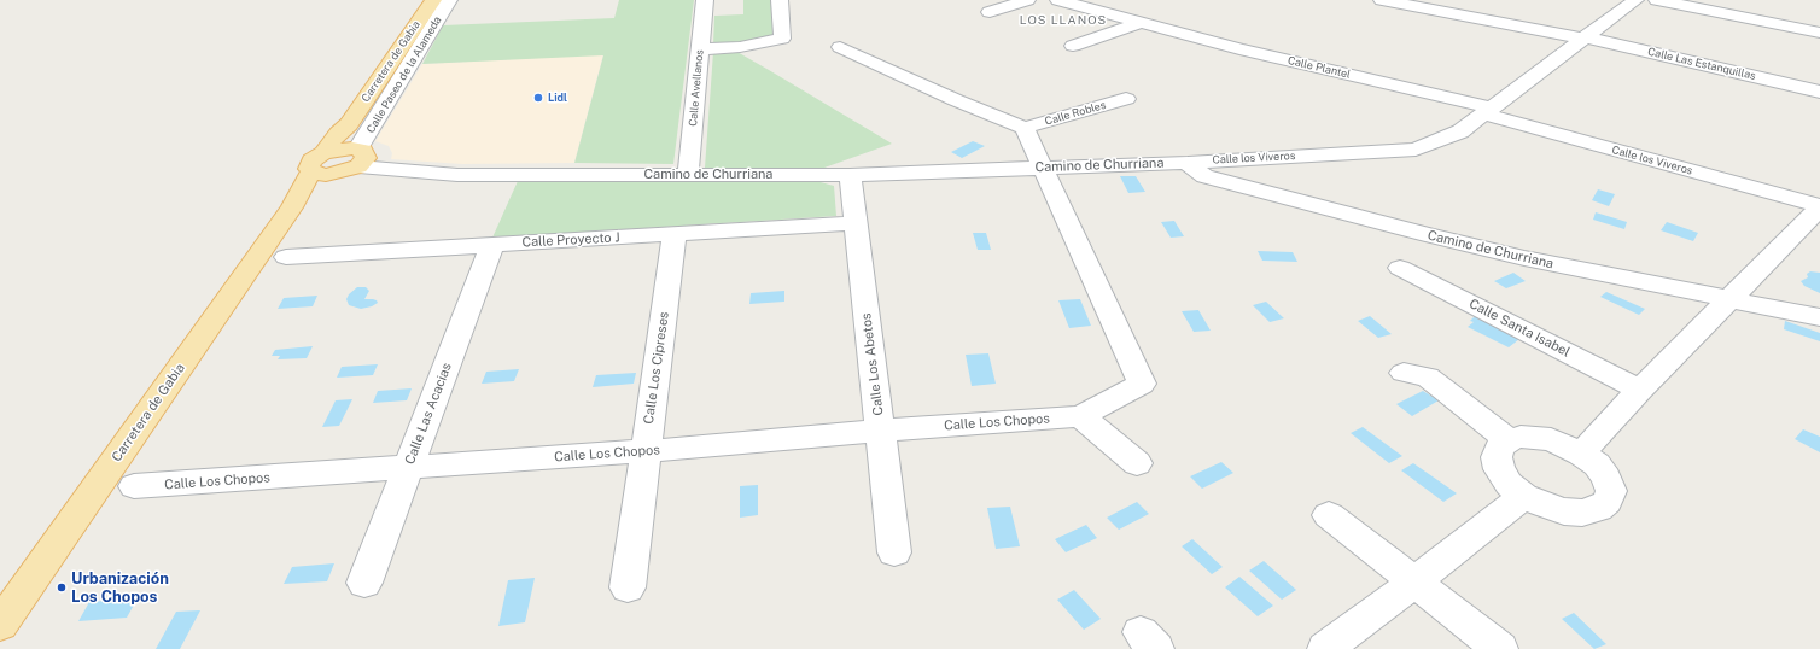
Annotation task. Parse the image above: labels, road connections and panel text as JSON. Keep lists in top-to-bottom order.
{
  "streets": {
    "main road": ["Carretera de Gabia"],
    "street": [
      "Calle Las Estanquillas",
      "Calle Plantel",
      "Calle Paseo de la Alameda",
      "Calle Avellanos",
      "Calle Robles",
      "Calle los Viveros",
      "Camino de Churriana",
      "Calle Proyecto J",
      "Calle Santa Isabel",
      "Calle Los Abetos",
      "Calle Los Cipreses",
      "Calle Las Acacias",
      "Calle Los Chopos"
    ]
  },
  "crossings": [
    ["Calle Las Estanquillas", "Calle los Viveros"],
    ["Calle Plantel", "Calle los Viveros"],
    ["Calle Paseo de la Alameda", "Camino de Churriana"],
    ["Calle Avellanos", "Camino de Churriana"],
    ["Calle Robles", "Calle Los Chopos"],
    ["Calle los Viveros", "Camino de Churriana"],
    ["Camino de Churriana", "Calle Los Abetos"],
    ["Camino de Churriana", "Calle Los Chopos"],
    ["Calle Proyecto J", "Calle Los Abetos"],
    ["Calle Proyecto J", "Calle Los Cipreses"],
    ["Calle Proyecto J", "Calle Las Acacias"],
    ["Calle Los Abetos", "Calle Los Chopos"],
    ["Calle Los Cipreses", "Calle Los Chopos"],
    ["Calle Las Acacias", "Calle Los Chopos"]
  ],
  "districts": ["LOS LLANOS"],
  "places": ["Lidl", "Urbanización Los Chopos"]
}
